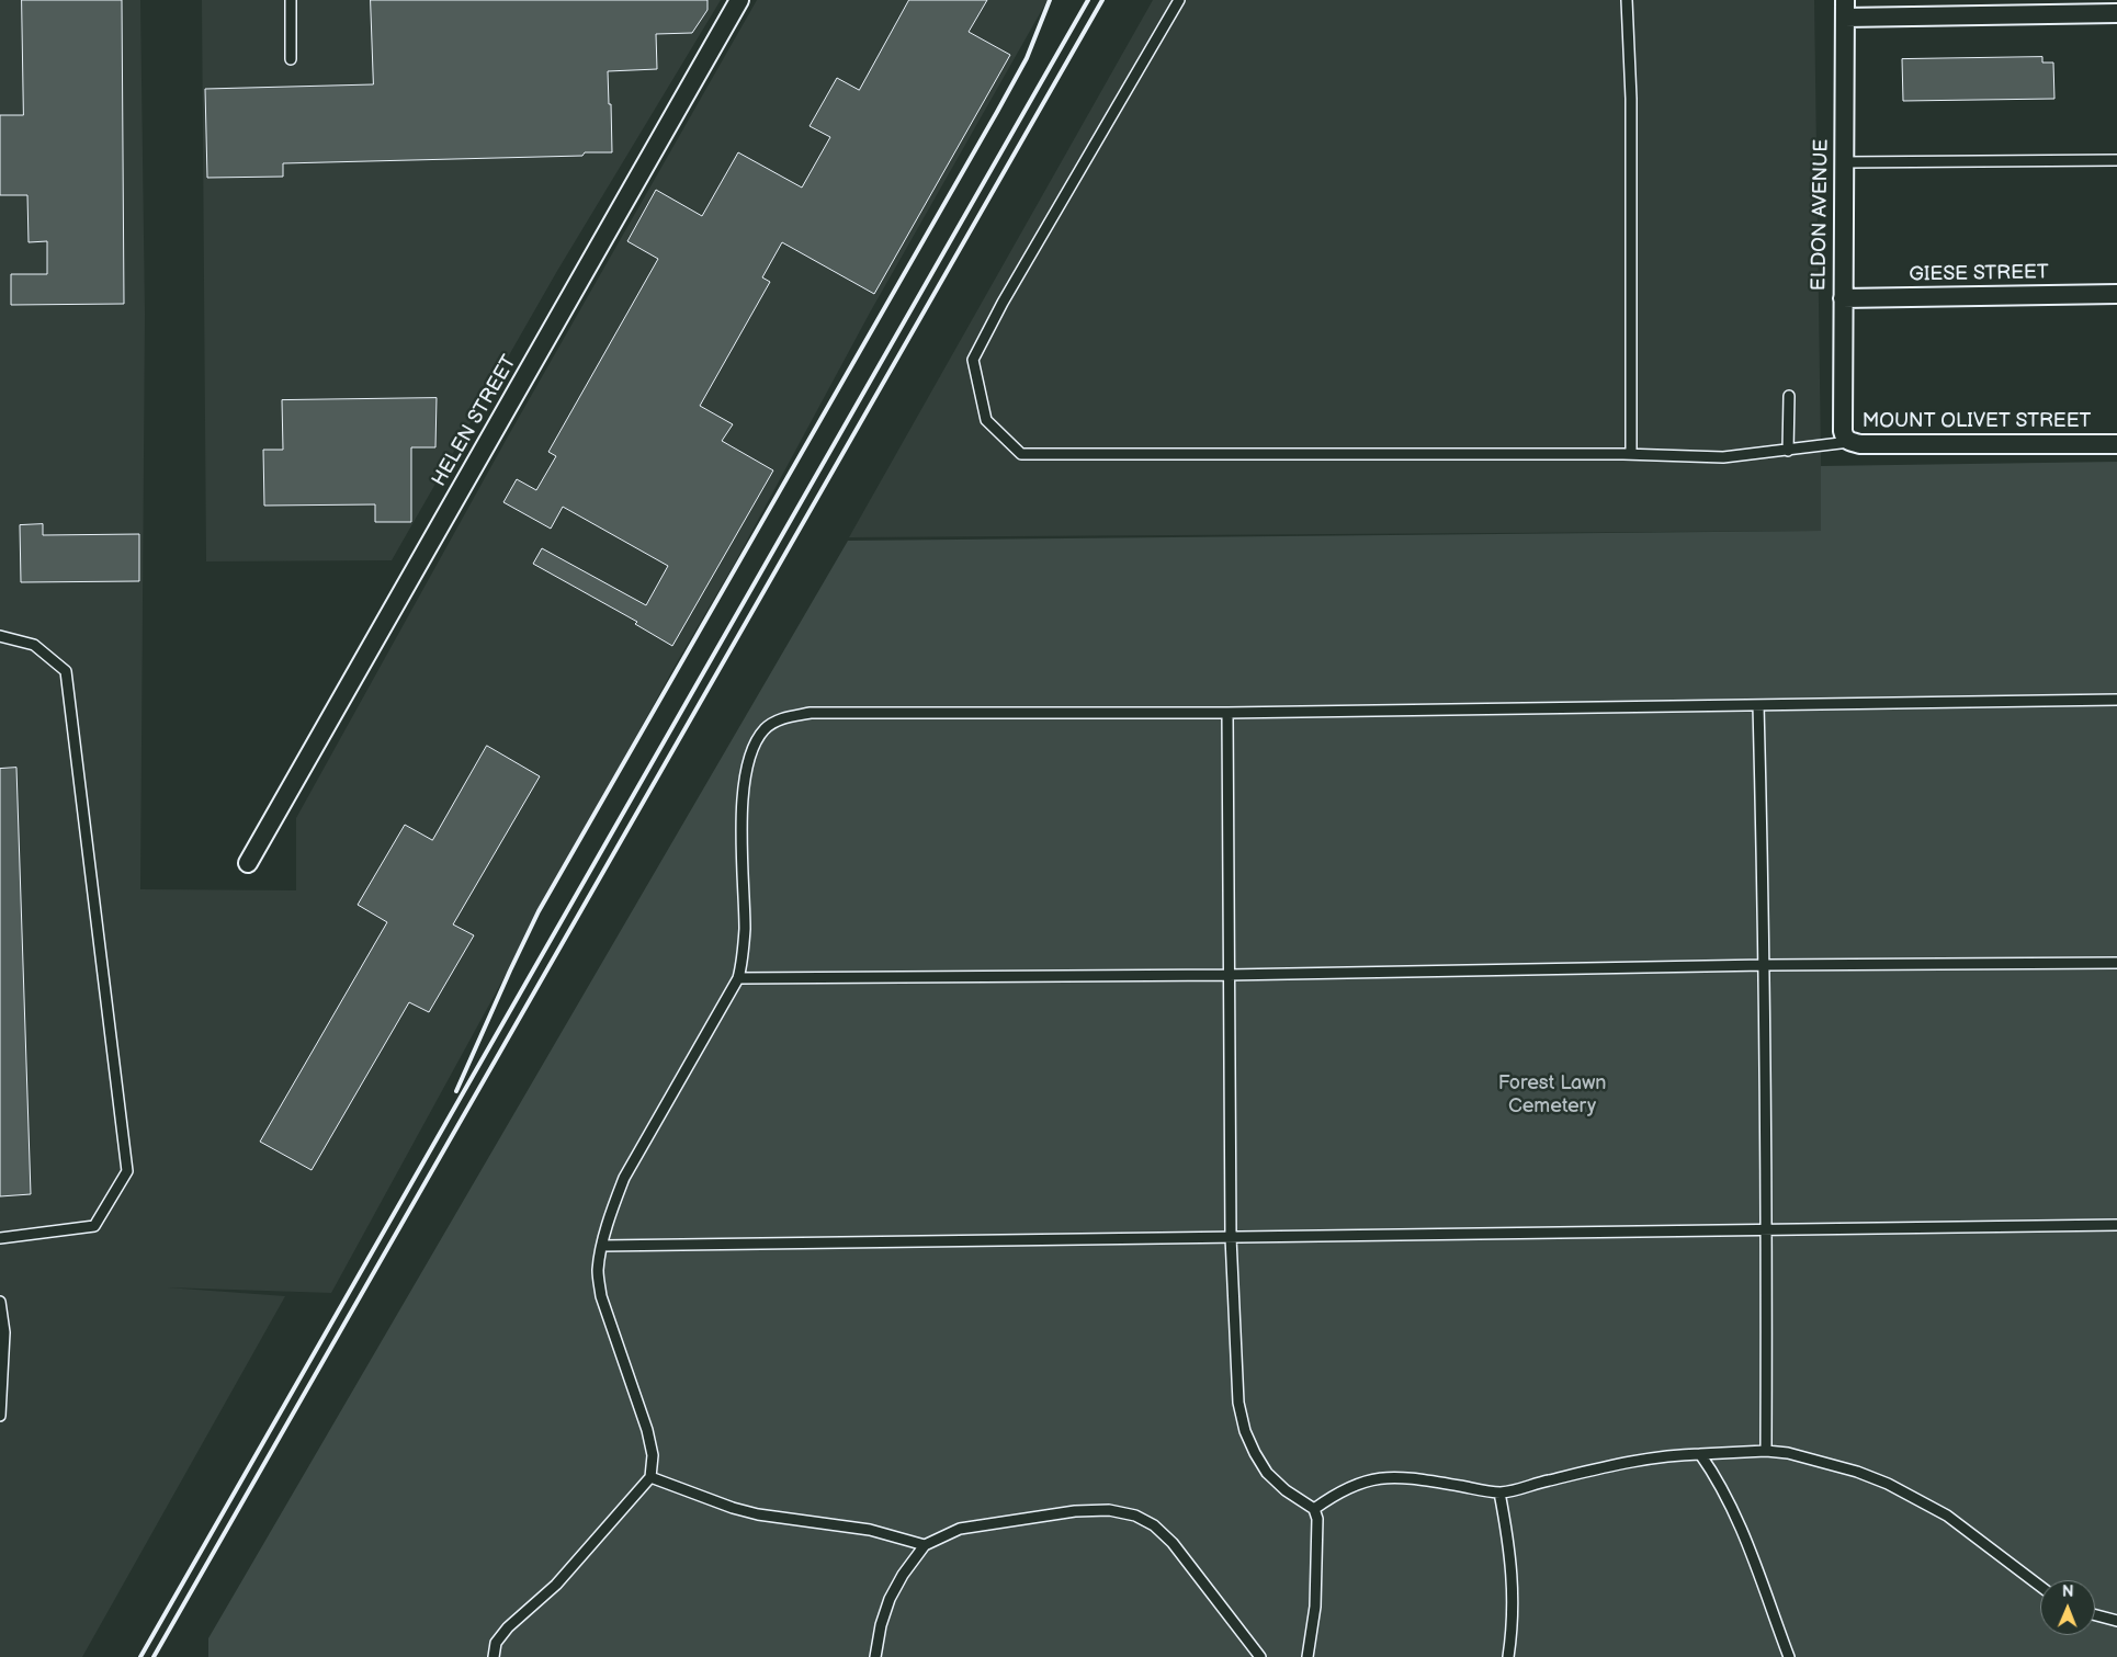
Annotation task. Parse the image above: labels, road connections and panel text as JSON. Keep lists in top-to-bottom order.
{
  "streets": {
    "street": [
      "ELDON AVENUE",
      "GIESE STREET",
      "HELEN STREET",
      "MOUNT OLIVET STREET"
    ]
  },
  "crossings": [
    ["ELDON AVENUE", "GIESE STREET"],
    ["ELDON AVENUE", "MOUNT OLIVET STREET"]
  ],
  "parks": ["Forest Lawn Cemetery"],
  "north": "top"
}
